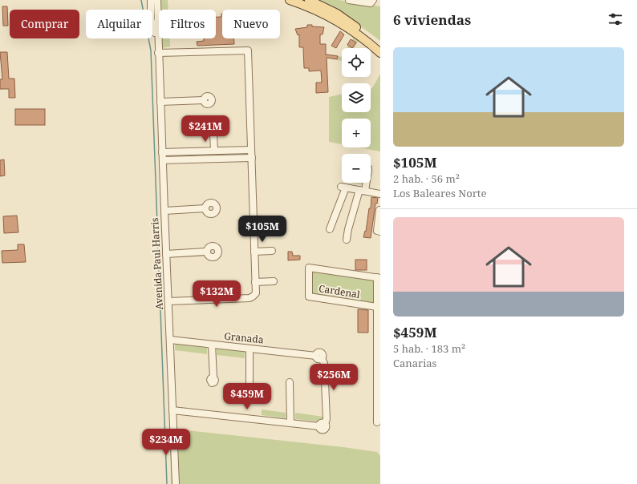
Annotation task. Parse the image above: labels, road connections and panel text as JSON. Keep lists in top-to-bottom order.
{
  "streets": {
    "street": ["Avenida Paul Harris", "Cardenal", "Granada"]
  },
  "crossings": [
    ["Avenida Paul Harris", "Granada"]
  ],
  "page": {
    "heading": "6 viviendas",
    "chip": [
      "Comprar",
      "Alquilar",
      "Filtros",
      "Nuevo"
    ],
    "list": [
      {
        "name": "$105M",
        "note": "2 hab. · 56 m² · Los Baleares Norte"
      },
      {
        "name": "$459M",
        "note": "5 hab. · 183 m² · Canarias"
      }
    ],
    "map_buttons": ["+", "−"],
    "price": [
      "$241M",
      "$105M",
      "$132M",
      "$256M",
      "$459M",
      "$234M"
    ]
  }
}
